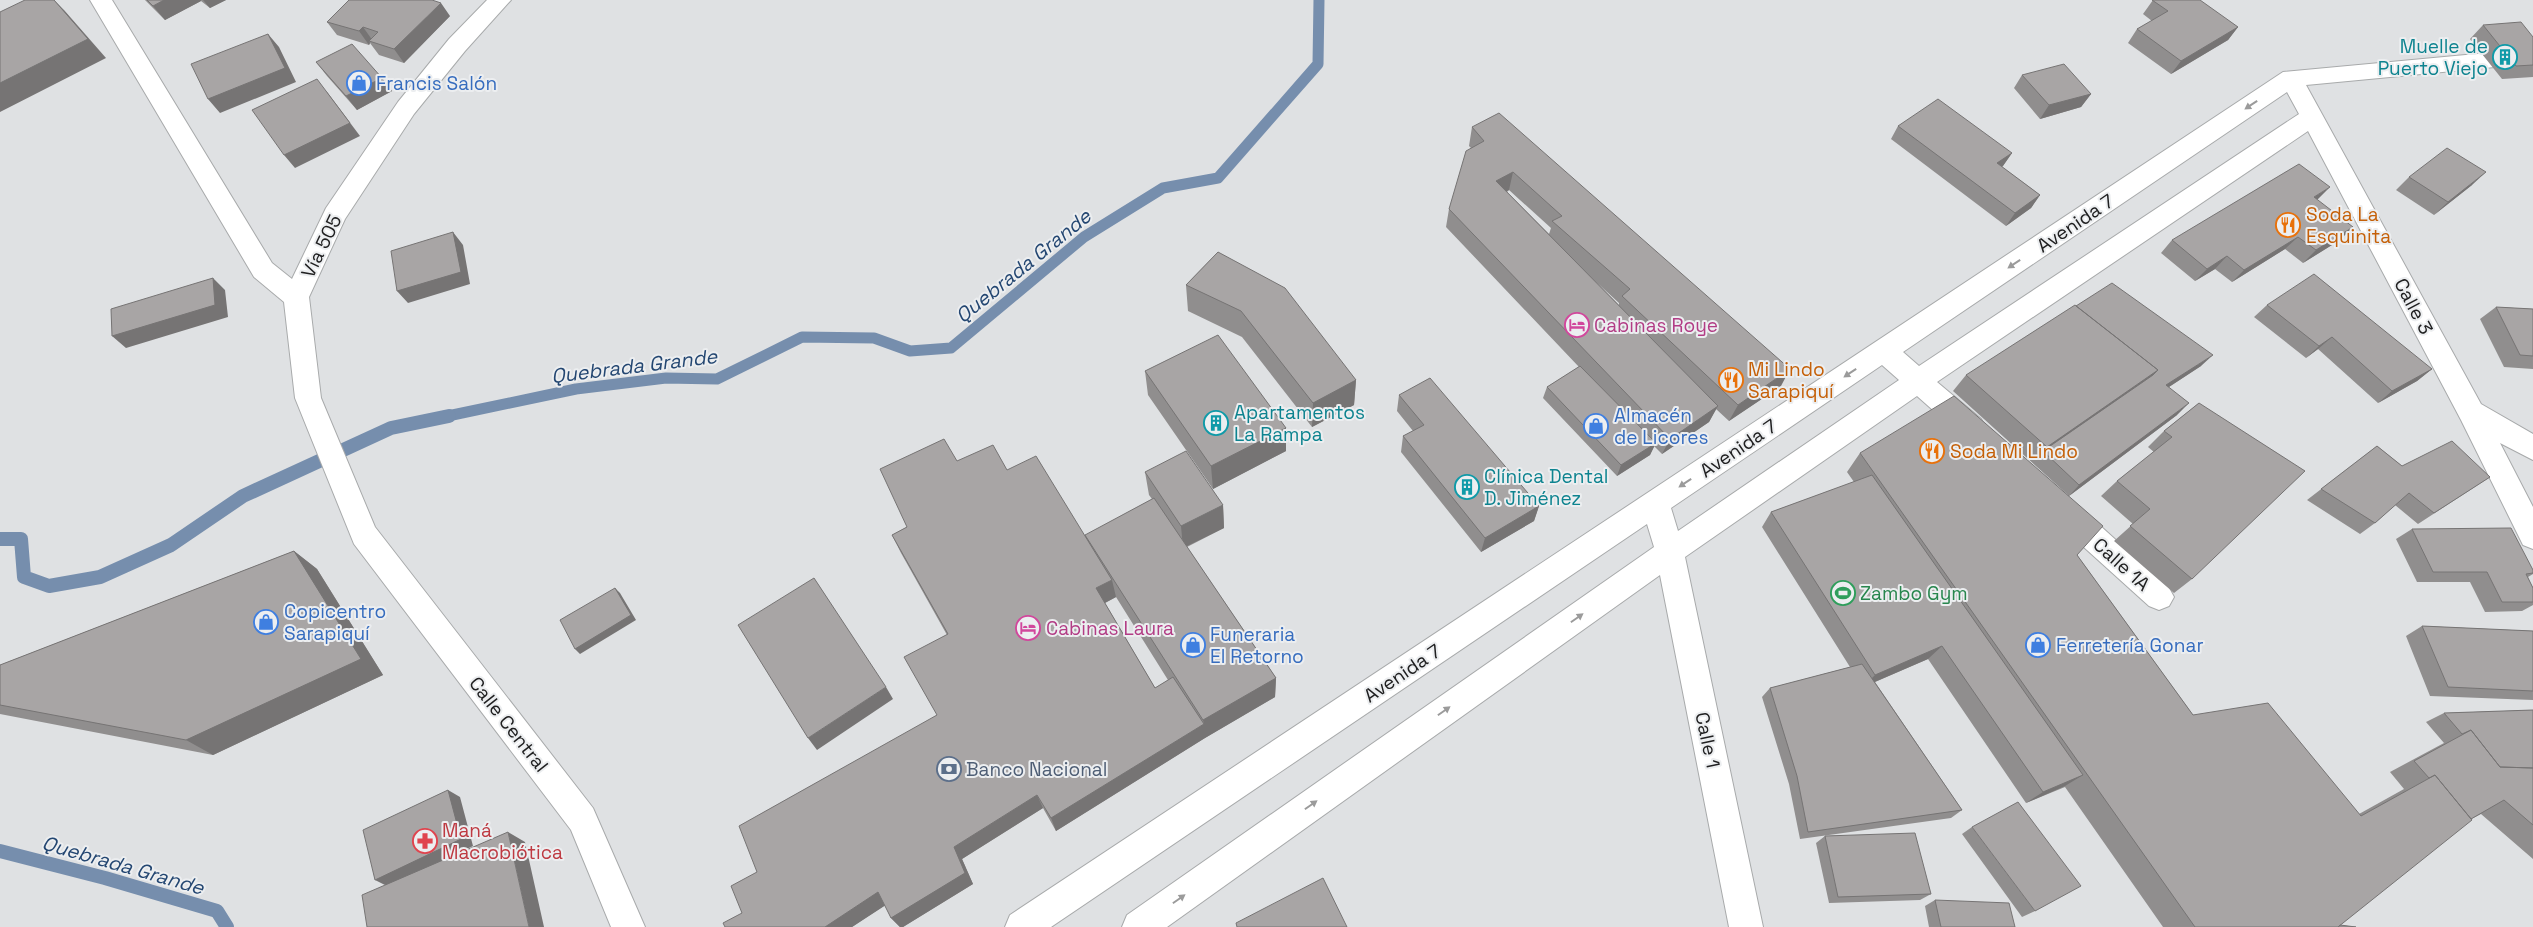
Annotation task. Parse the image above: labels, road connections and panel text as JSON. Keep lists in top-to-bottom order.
{
  "streets": {
    "street": [
      "Avenida 7",
      "Vía 505",
      "Calle 3",
      "Calle 1A",
      "Calle Central",
      "Calle 1"
    ]
  },
  "crossings": [
    ["Avenida 7", "Calle 3"],
    ["Avenida 7", "Calle 1"],
    ["Vía 505", "Calle Central"]
  ],
  "water": ["Quebrada Grande"],
  "places": {
    "building": ["Muelle de Puerto Viejo", "Apartamentos La Rampa", "Clínica Dental D. Jiménez"],
    "shop": [
      "Francis Salón",
      "Almacén de Licores",
      "Copicentro Sarapiquí",
      "Funeraria El Retorno",
      "Ferretería Gonar"
    ],
    "restaurant": ["Soda La Esquinita", "Mi Lindo Sarapiquí", "Soda Mi Lindo"],
    "hotel": ["Cabinas Roye", "Cabinas Laura"],
    "sports": ["Zambo Gym"],
    "bank": ["Banco Nacional"],
    "pharmacy": ["Maná Macrobiótica"]
  }
}
